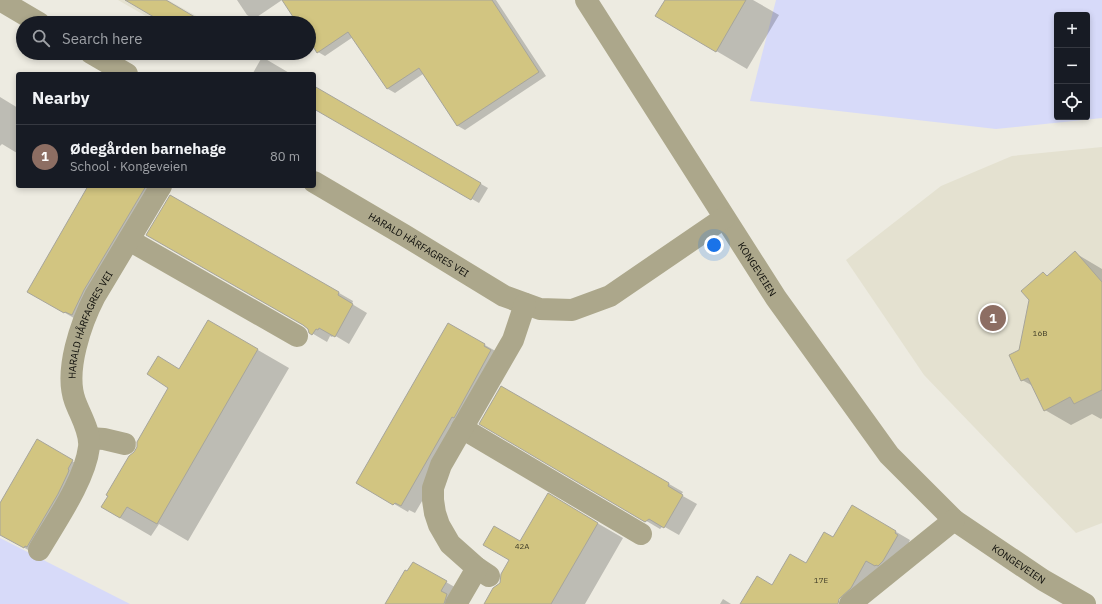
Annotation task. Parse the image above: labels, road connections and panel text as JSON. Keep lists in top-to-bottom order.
{
  "streets": {
    "street": ["HARALD HÅRFAGRES VEI", "KONGEVEIEN"]
  },
  "crossings": [
    ["HARALD HÅRFAGRES VEI", "KONGEVEIEN"]
  ],
  "house_numbers": ["16B", "42A", "17E"],
  "page": {
    "map_buttons": ["+", "−"],
    "search": "Search here",
    "heading": "Nearby",
    "list": [
      {
        "mark": "1",
        "name": "Ødegården barnehage",
        "note": "School · Kongeveien",
        "value": "80 m"
      }
    ],
    "pins": "1"
  }
}
